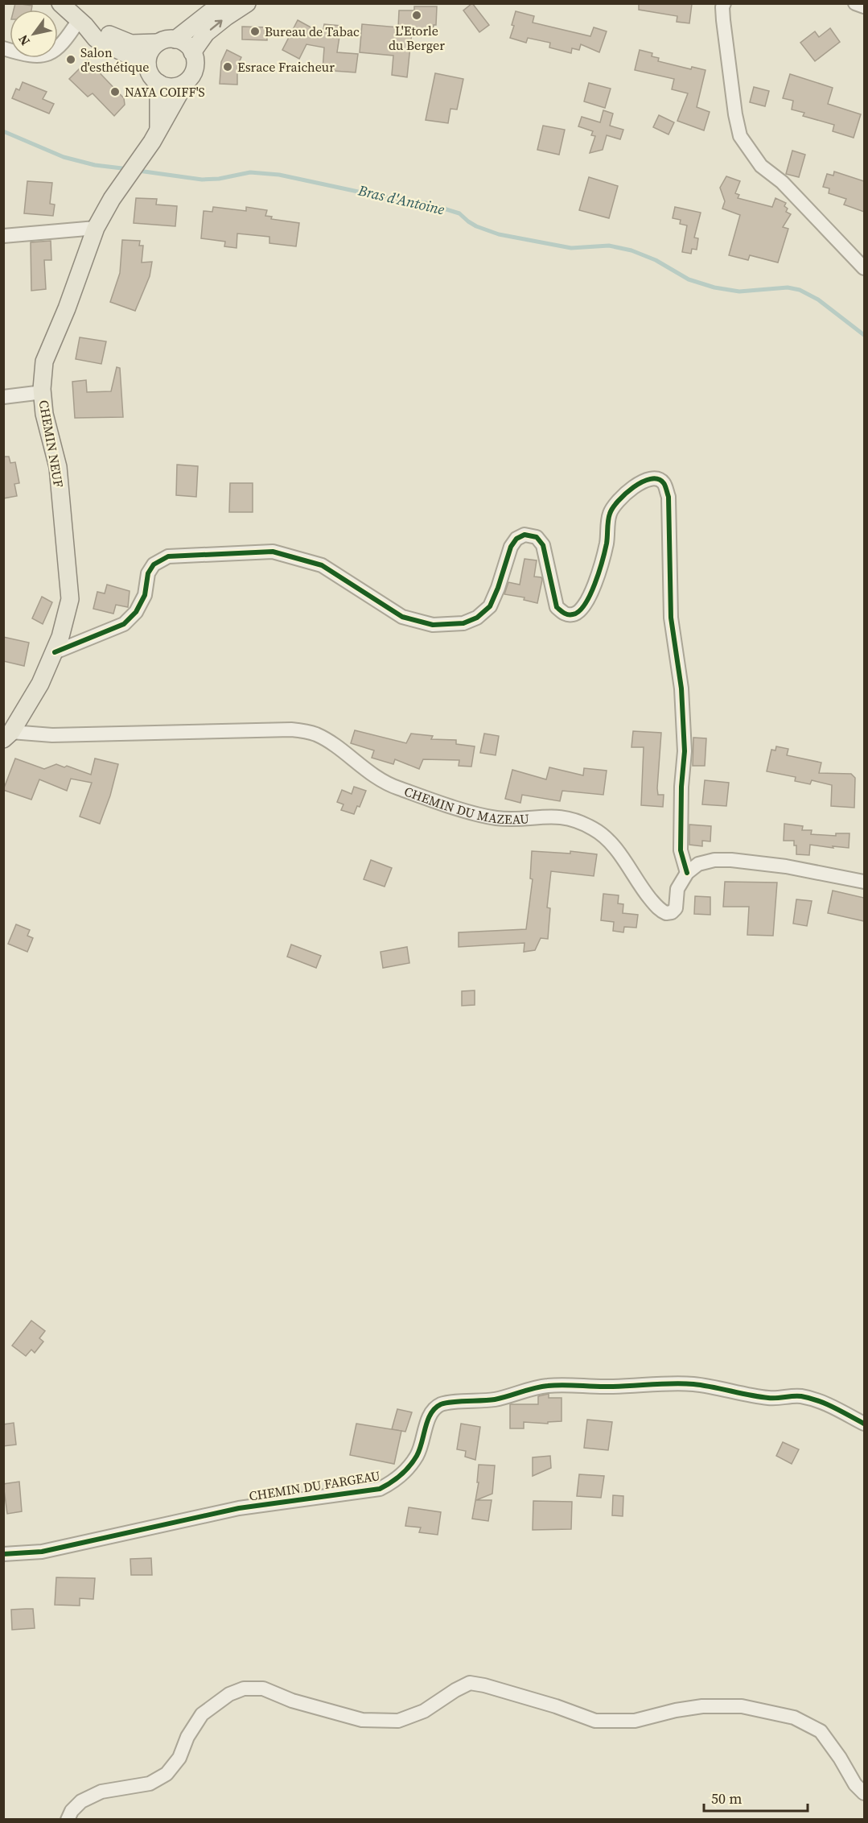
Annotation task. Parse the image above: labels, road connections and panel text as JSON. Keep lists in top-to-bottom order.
{
  "streets": {
    "main road": ["CHEMIN NEUF"],
    "street": ["CHEMIN DU MAZEAU", "CHEMIN DU FARGEAU"]
  },
  "crossings": [
    ["CHEMIN NEUF", "CHEMIN DU MAZEAU"]
  ],
  "water": ["Bras d'Antoine"],
  "places": [
    "L'Etorle du Berger",
    "Bureau de Tabac",
    "Salon d'esthétique",
    "Esrace Fraicheur",
    "NAYA COIFF'S"
  ],
  "scale_bar": "50 m",
  "north": "bottom left"
}
